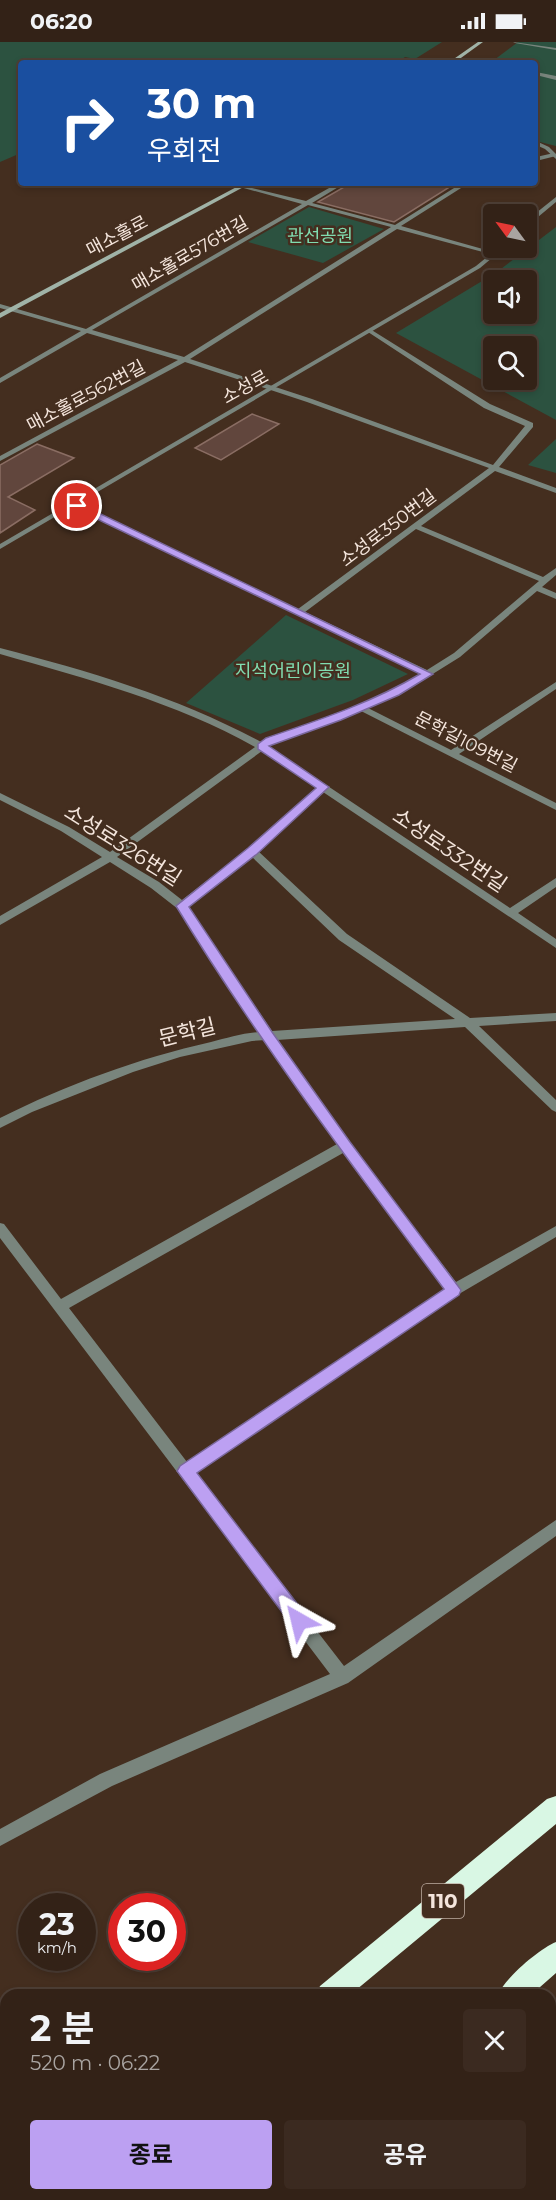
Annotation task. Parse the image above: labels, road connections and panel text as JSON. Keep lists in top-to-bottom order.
{
  "streets": {
    "highway": ["110"],
    "main road": ["매소홀로"],
    "street": [
      "매소홀로576번길",
      "소성로",
      "매소홀로562번길",
      "소성로350번길",
      "문학길109번길",
      "소성로326번길",
      "소성로332번길",
      "문학길"
    ]
  },
  "crossings": [
    ["소성로", "소성로350번길"],
    ["소성로326번길", "문학길"]
  ],
  "parks": ["관선공원", "지석어린이공원"],
  "north": "top left",
  "page": {
    "status": "06:20",
    "turn": ["30 m", "우회전"],
    "speed": "23 km/h",
    "limit": "30",
    "heading": ["2 분", "520 m · 06:22"],
    "buttons": ["종료", "공유"]
  }
}
